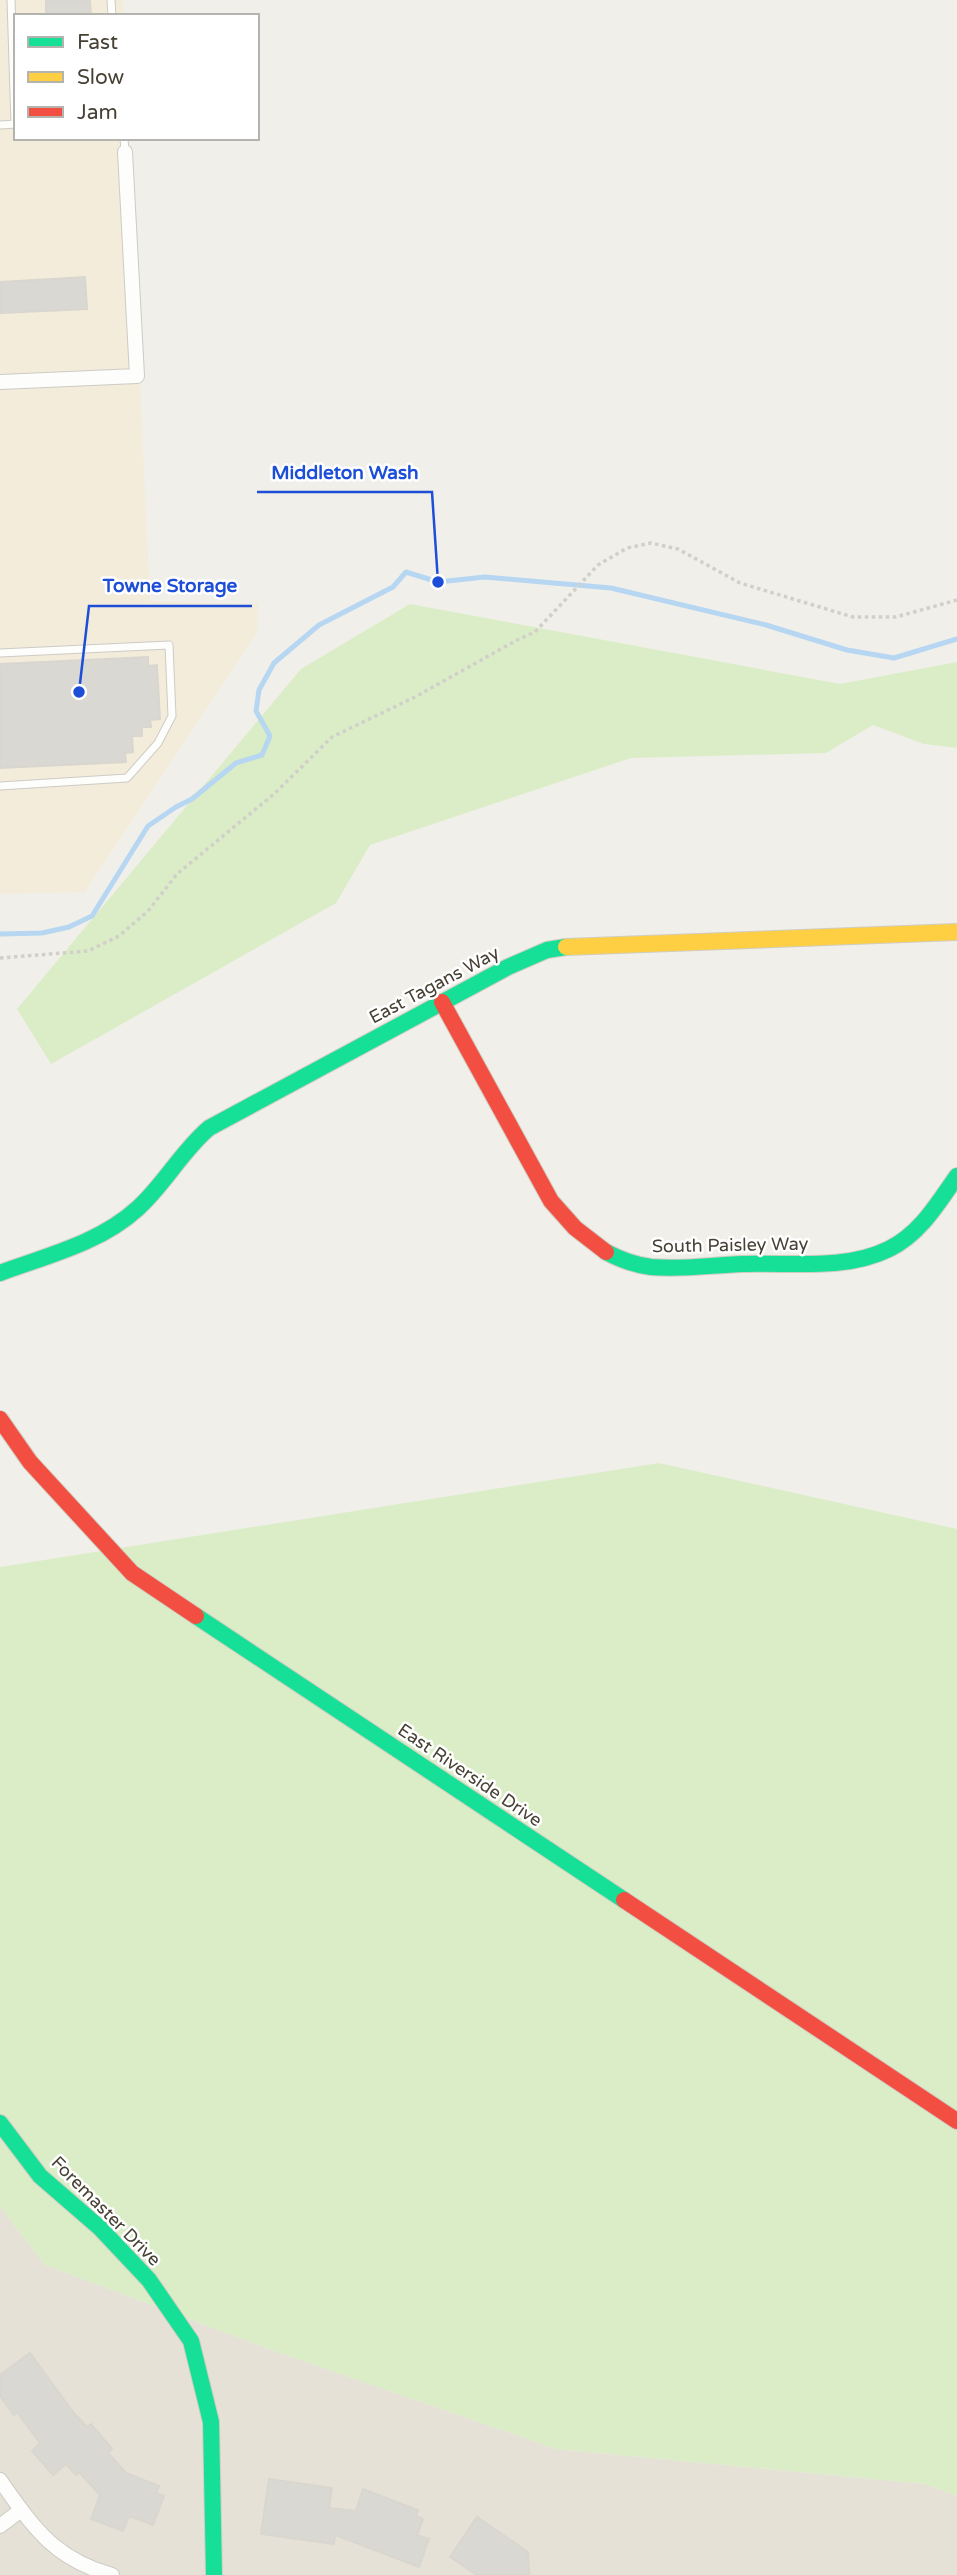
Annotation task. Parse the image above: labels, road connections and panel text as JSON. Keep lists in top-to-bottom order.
{
  "streets": {
    "street": [
      "East Tagans Way",
      "South Paisley Way",
      "East Riverside Drive",
      "Foremaster Drive"
    ]
  },
  "crossings": [
    ["East Tagans Way", "South Paisley Way"]
  ],
  "places": ["Middleton Wash", "Towne Storage"],
  "legend": ["Fast", "Slow", "Jam"]
}
